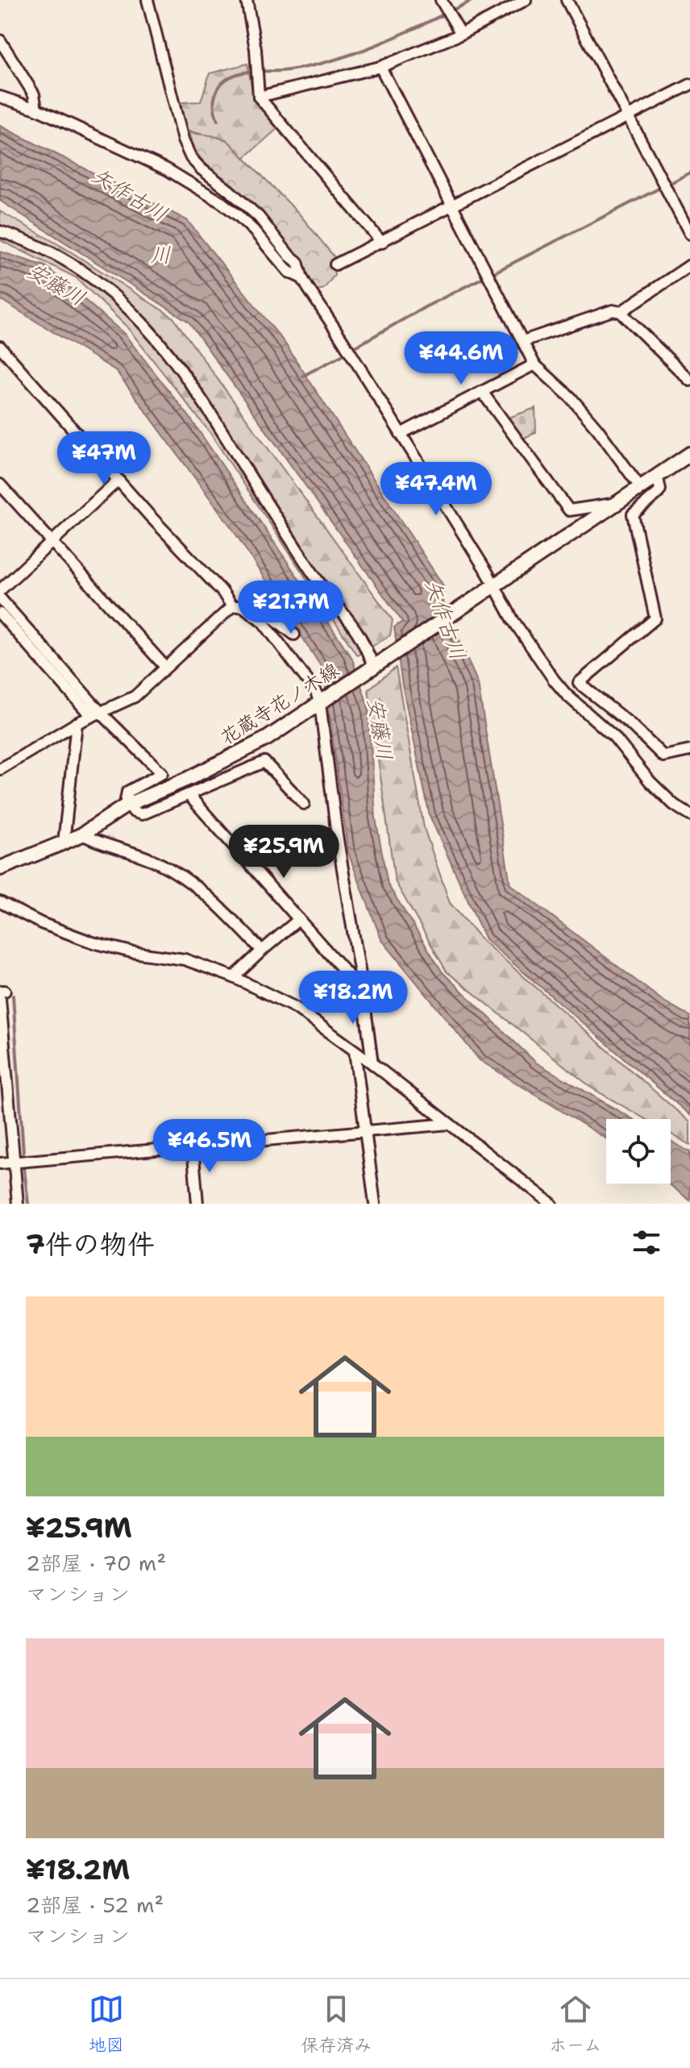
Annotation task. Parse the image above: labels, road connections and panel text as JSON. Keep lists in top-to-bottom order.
{
  "streets": {
    "main road": ["花蔵寺花ノ木線"]
  },
  "water": ["矢作古川", "川", "安藤川"],
  "page": {
    "price": [
      "¥44.6M",
      "¥47M",
      "¥47.4M",
      "¥21.7M",
      "¥25.9M",
      "¥18.2M",
      "¥46.5M"
    ],
    "heading": "7件の物件",
    "list": [
      {
        "name": "¥25.9M",
        "note": "2部屋 · 70 m² · マンション"
      },
      {
        "name": "¥18.2M",
        "note": "2部屋 · 52 m² · マンション"
      }
    ],
    "tabs": ["地図", "保存済み", "ホーム"]
  }
}
